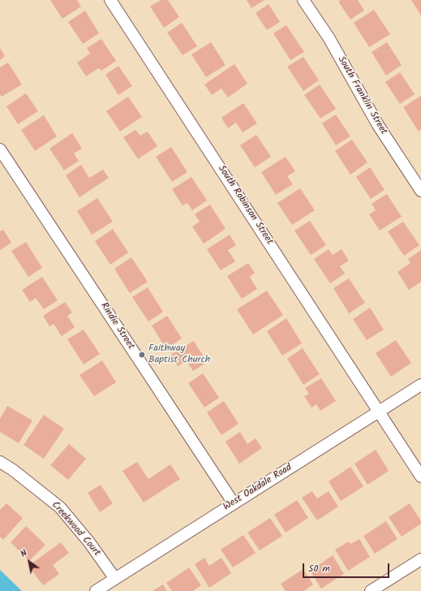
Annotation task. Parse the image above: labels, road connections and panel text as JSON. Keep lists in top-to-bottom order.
{
  "streets": {
    "street": [
      "South Franklin Street",
      "South Robinson Street",
      "Rindie Street",
      "West Oakdale Road",
      "Creekwood Court"
    ]
  },
  "crossings": [
    ["South Robinson Street", "West Oakdale Road"],
    ["Rindie Street", "West Oakdale Road"],
    ["West Oakdale Road", "Creekwood Court"]
  ],
  "places": ["Faithway Baptist Church"],
  "scale_bar": "50 m",
  "north": "top left"
}
